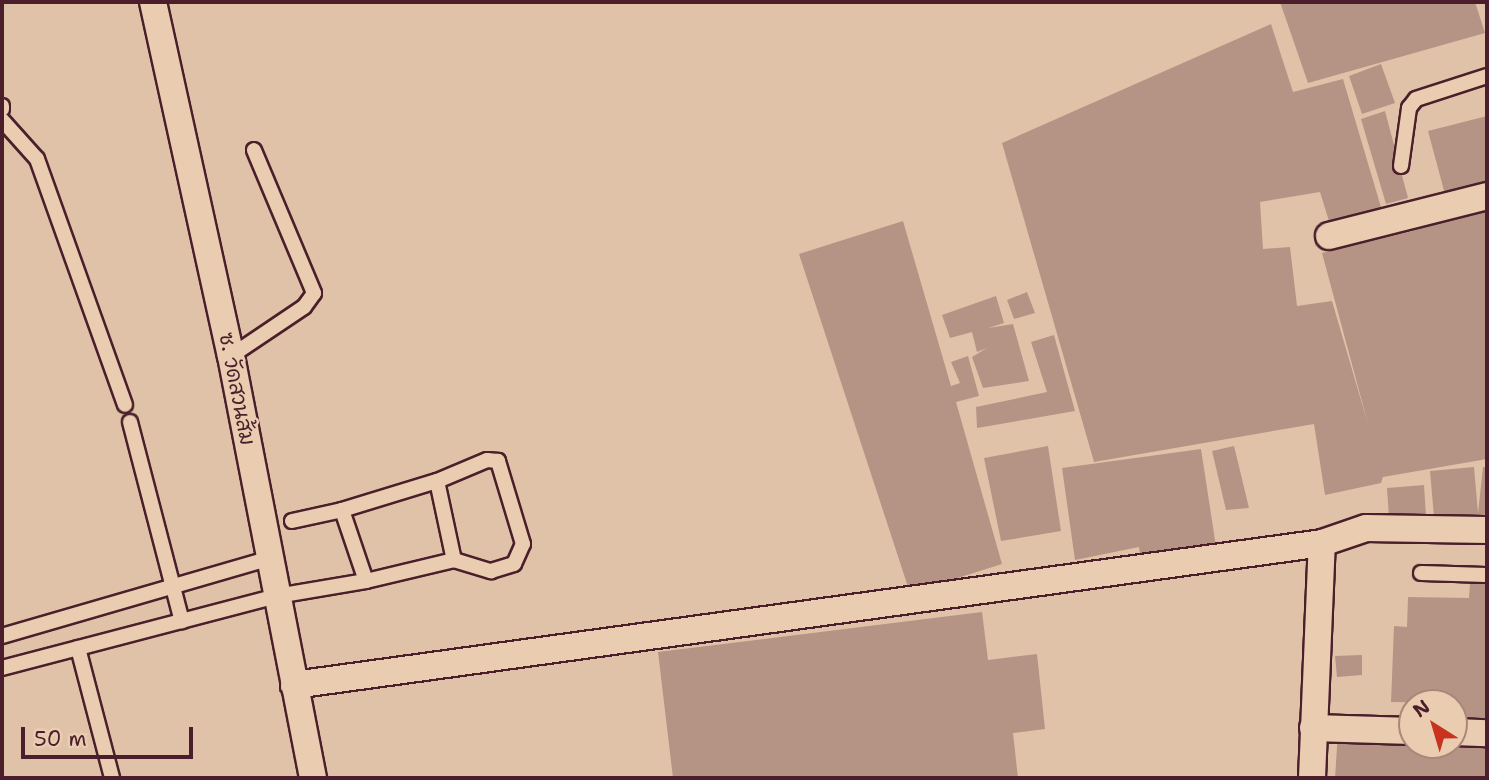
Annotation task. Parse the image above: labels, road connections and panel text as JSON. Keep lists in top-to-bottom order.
{
  "streets": {
    "street": ["ซ. วัดสวนส้ม"]
  },
  "scale_bar": "50 m",
  "north": "top left"
}
